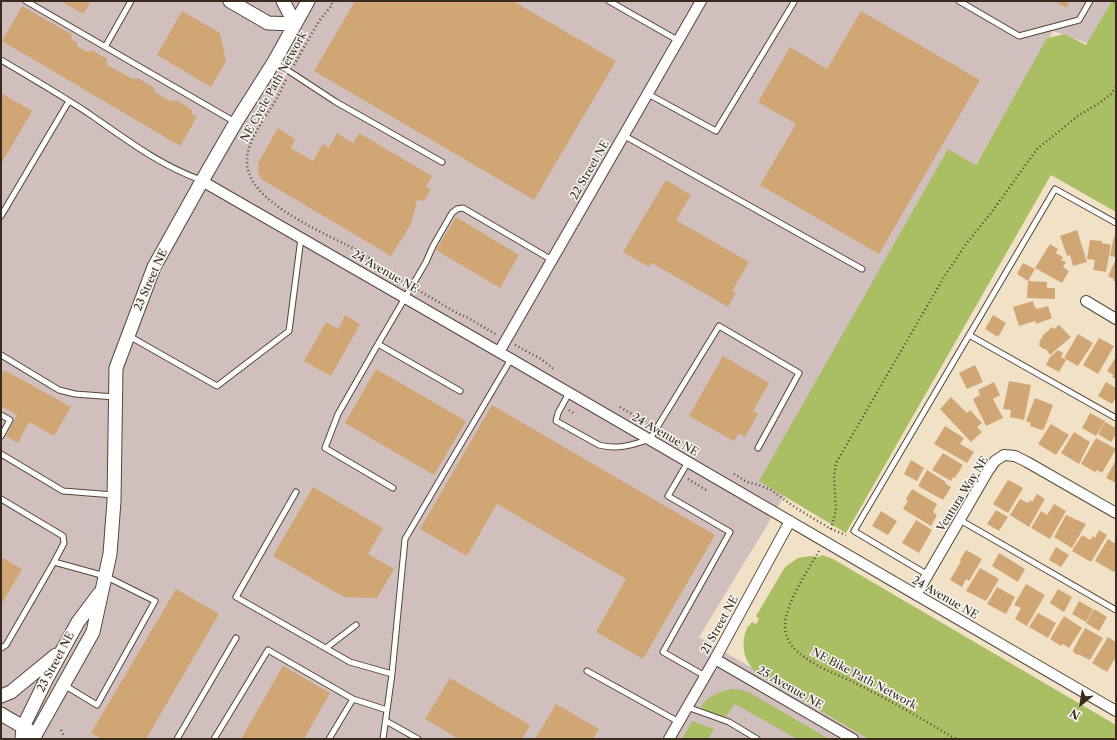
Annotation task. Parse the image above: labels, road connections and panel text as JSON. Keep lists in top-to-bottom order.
{
  "streets": {
    "street": [
      "22 Street NE",
      "24 Avenue NE",
      "23 Street NE",
      "Ventura Way NE",
      "21 Street NE",
      "25 Avenue NE"
    ],
    "path": ["NE Cycle Path Network", "NE Bike Path Network"]
  },
  "crossings": [
    ["22 Street NE", "24 Avenue NE"],
    ["24 Avenue NE", "23 Street NE"],
    ["24 Avenue NE", "Ventura Way NE"],
    ["24 Avenue NE", "21 Street NE"],
    ["21 Street NE", "25 Avenue NE"]
  ],
  "north": "bottom left"
}
